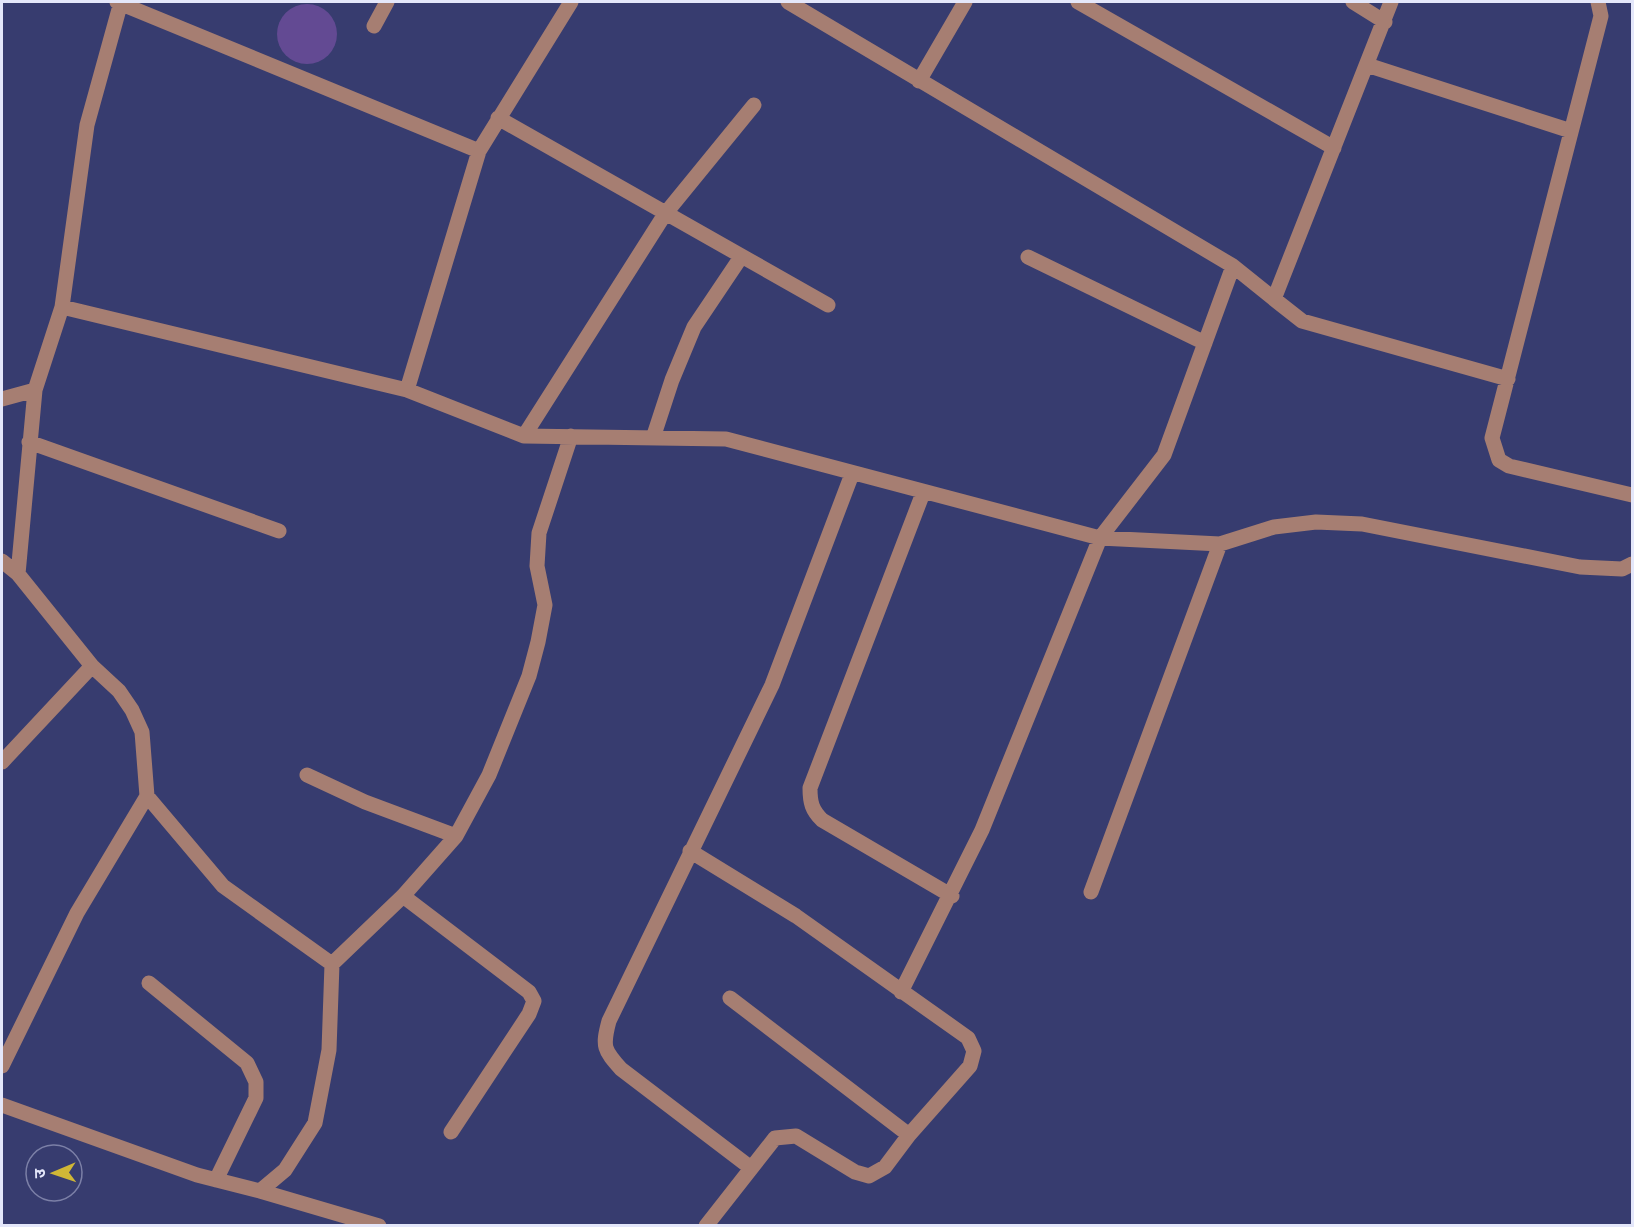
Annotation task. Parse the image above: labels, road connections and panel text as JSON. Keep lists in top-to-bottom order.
{
  "north": "left"
}
